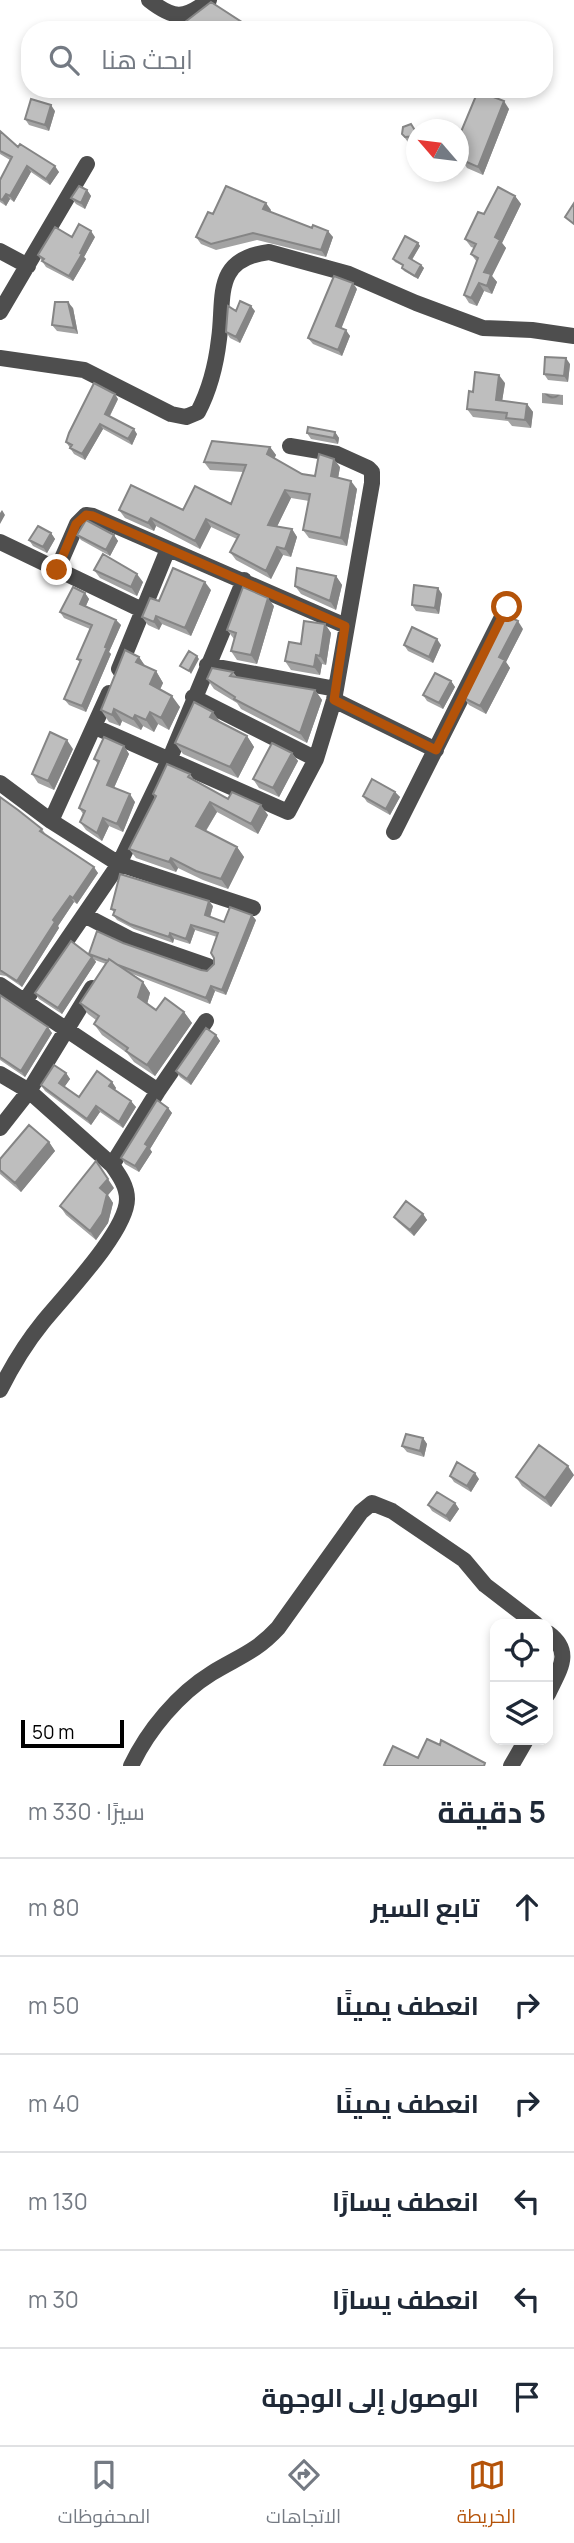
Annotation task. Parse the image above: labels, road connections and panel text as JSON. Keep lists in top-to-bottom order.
{
  "scale_bar": "50 m",
  "north": "top left",
  "page": {
    "search": "ابحث هنا",
    "scale": "50 m",
    "heading": ["5 دقيقة", "سيرًا · 330 m"],
    "list": [
      ["تابع السير", "80 m"],
      ["انعطف يمينًا", "50 m"],
      ["انعطف يمينًا", "40 m"],
      ["انعطف يسارًا", "130 m"],
      ["انعطف يسارًا", "30 m"],
      "الوصول إلى الوجهة"
    ],
    "nav": ["الخريطة", "الاتجاهات", "المحفوظات"]
  }
}
